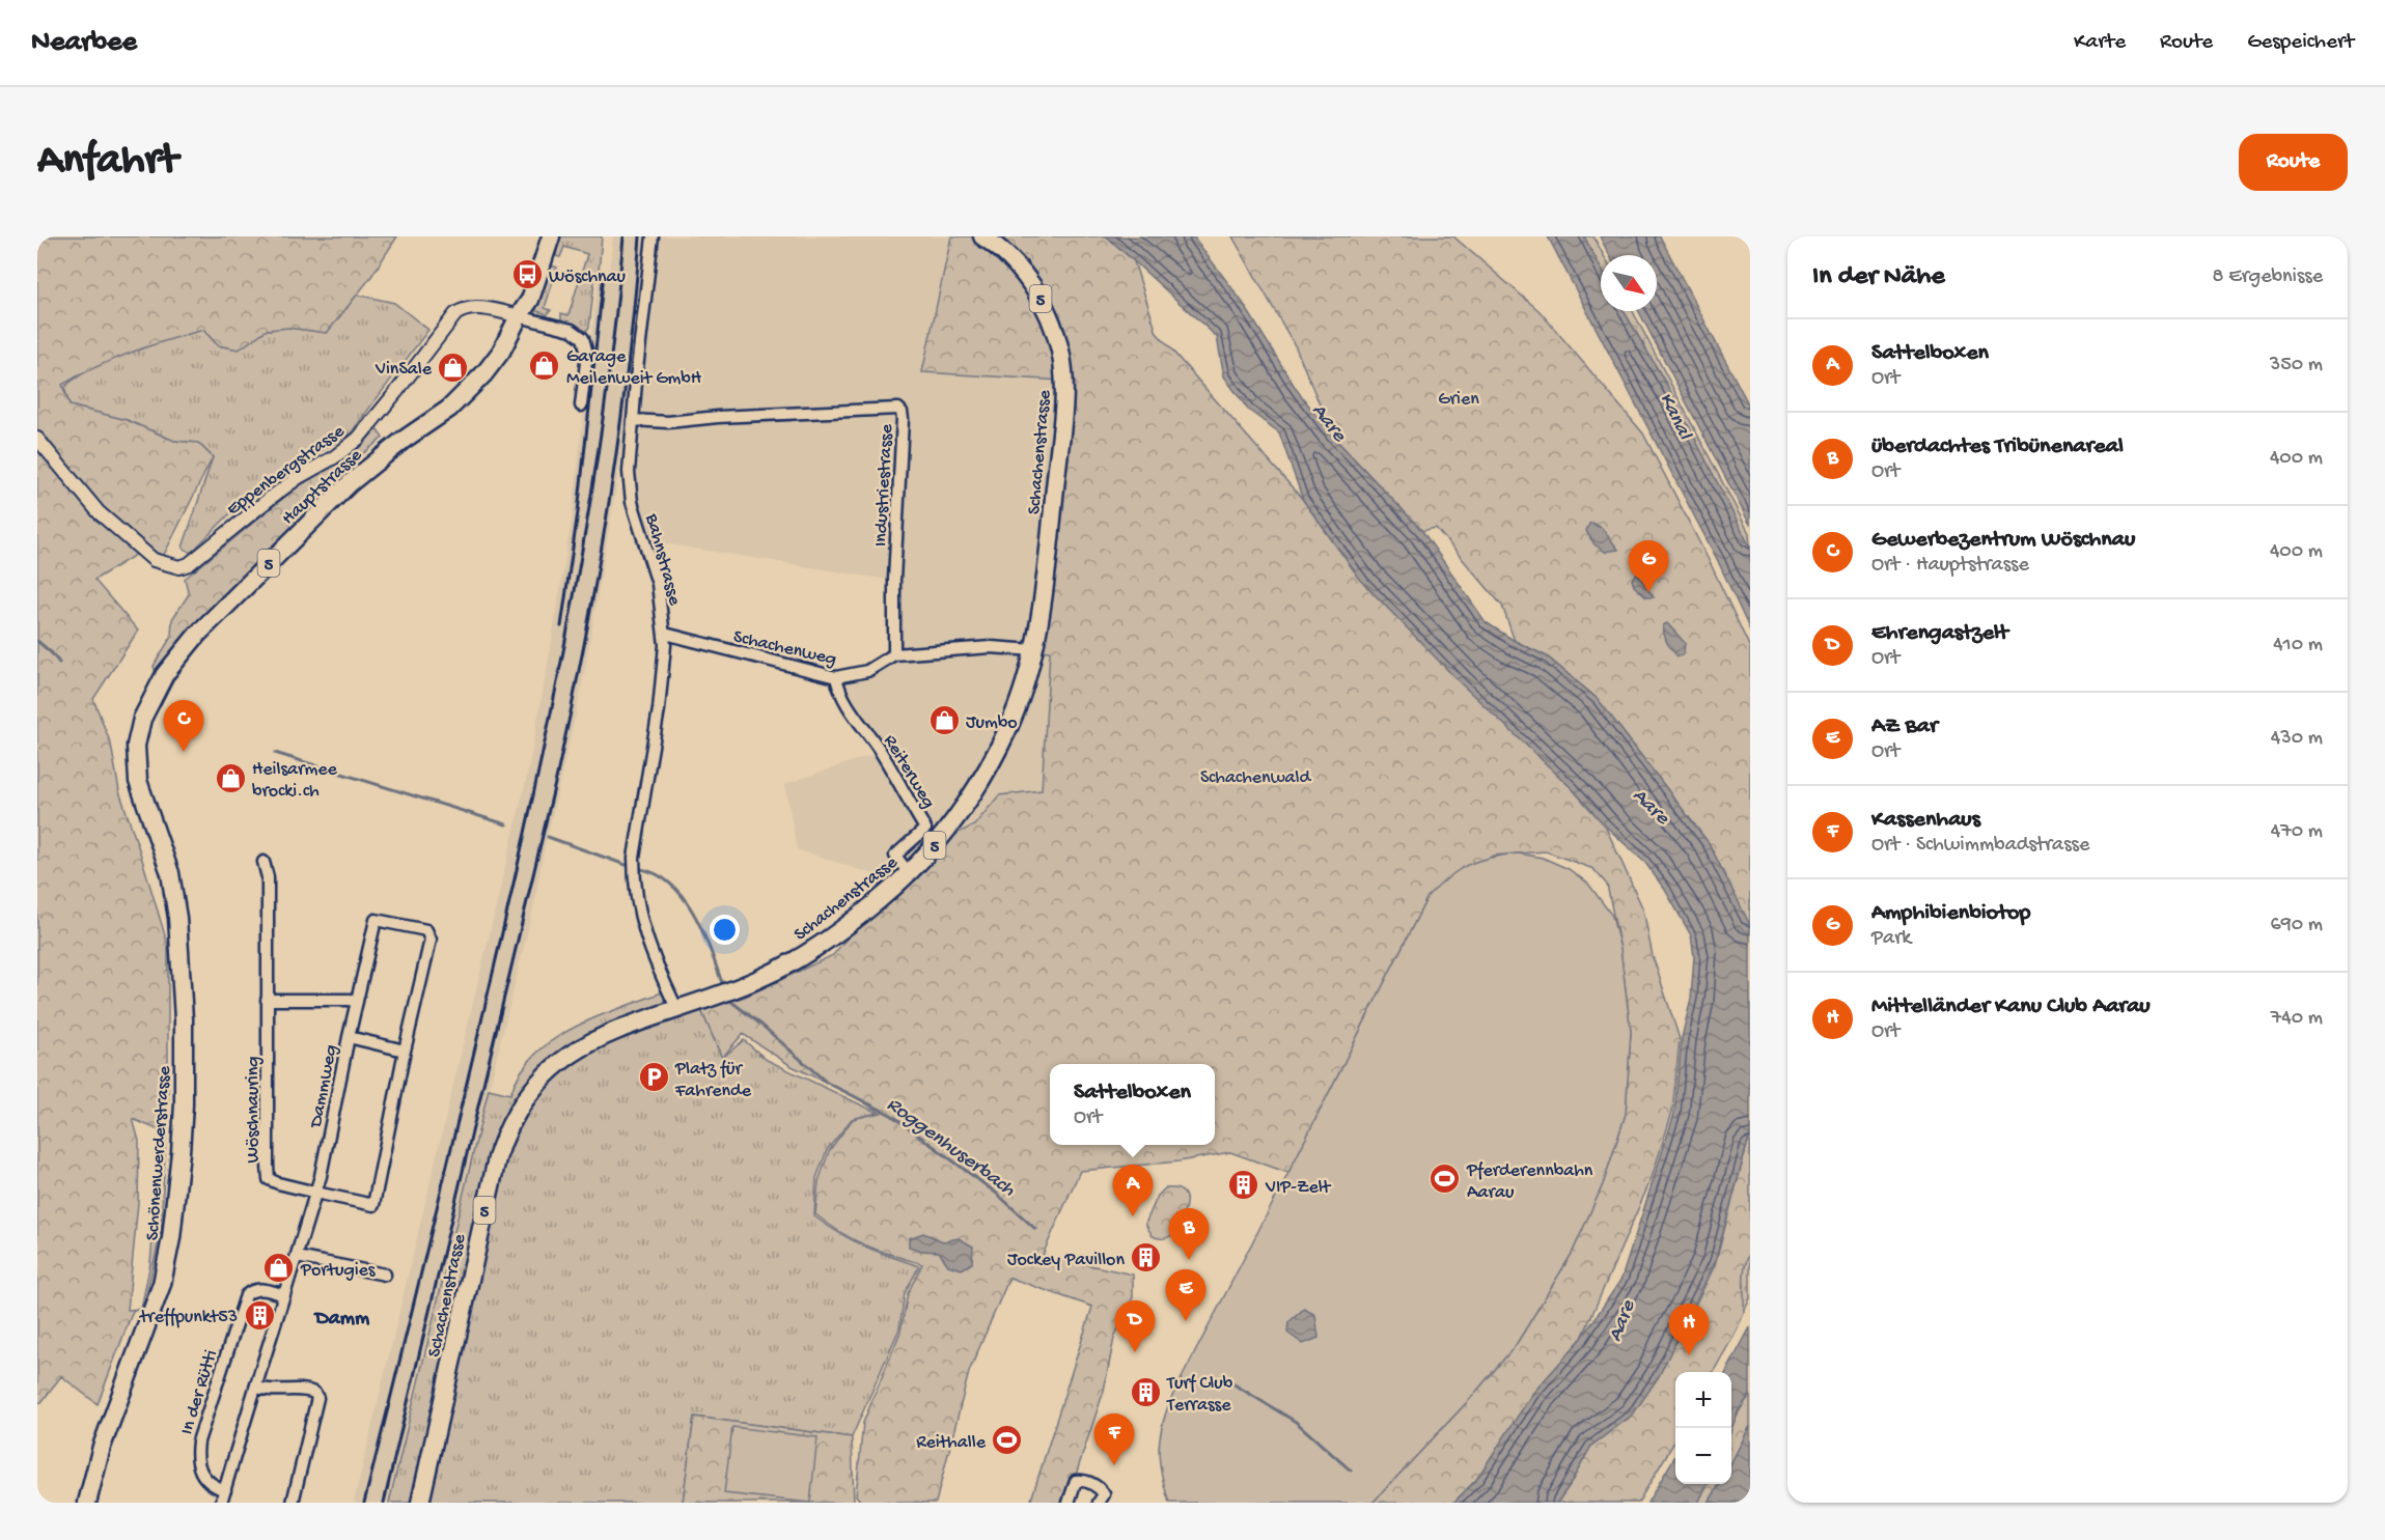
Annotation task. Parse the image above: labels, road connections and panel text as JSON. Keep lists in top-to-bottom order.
{
  "streets": {
    "main road": [
      "5",
      "Schachenstrasse",
      "Hauptstrasse",
      "Schönenwerderstrasse"
    ],
    "street": [
      "Eppenbergstrasse",
      "Industriestrasse",
      "Bahnstrasse",
      "Schachenweg",
      "Reiterweg",
      "Dammweg",
      "Wöschnauring",
      "In der Rütti"
    ]
  },
  "crossings": [
    ["Schachenstrasse", "Bahnstrasse"],
    ["Schachenstrasse", "Reiterweg"],
    ["Eppenbergstrasse", "Hauptstrasse"],
    ["Hauptstrasse", "Schönenwerderstrasse"],
    ["Industriestrasse", "Bahnstrasse"],
    ["Industriestrasse", "Schachenweg"],
    ["Bahnstrasse", "Schachenweg"],
    ["Schachenweg", "Reiterweg"],
    ["Dammweg", "Wöschnauring"],
    ["Dammweg", "In der Rütti"]
  ],
  "districts": ["Damm"],
  "water": ["Kanal", "Aare", "Roggenhuserbach"],
  "parks": ["Grien", "Schachenwald"],
  "places": {
    "bus stop": ["Wöschnau"],
    "shop": [
      "Garage Meilenweit GmbH",
      "VinSale",
      "Jumbo",
      "Heilsarmee brocki.ch",
      "Portugies"
    ],
    "parking": ["Platz für Fahrende"],
    "sports": ["Pferderennbahn Aarau", "Reithalle"],
    "building": [
      "VIP-Zelt",
      "Jockey Pavillon",
      "treffpunkt53",
      "Turf Club Terrasse"
    ]
  },
  "north": "bottom right",
  "page": {
    "header": "Nearbee",
    "nav": ["Karte", "Route", "Gespeichert"],
    "buttons": "Route",
    "title": "Anfahrt",
    "heading": ["In der Nähe", "8 Ergebnisse"],
    "list": [
      {
        "mark": "A",
        "name": "Sattelboxen",
        "note": "Ort",
        "value": "350 m"
      },
      {
        "mark": "B",
        "name": "überdachtes Tribünenareal",
        "note": "Ort",
        "value": "400 m"
      },
      {
        "mark": "C",
        "name": "Gewerbezentrum Wöschnau",
        "note": "Ort · Hauptstrasse",
        "value": "400 m"
      },
      {
        "mark": "D",
        "name": "Ehrengastzelt",
        "note": "Ort",
        "value": "410 m"
      },
      {
        "mark": "E",
        "name": "AZ Bar",
        "note": "Ort",
        "value": "430 m"
      },
      {
        "mark": "F",
        "name": "Kassenhaus",
        "note": "Ort · Schwimmbadstrasse",
        "value": "470 m"
      },
      {
        "mark": "G",
        "name": "Amphibienbiotop",
        "note": "Park",
        "value": "690 m"
      },
      {
        "mark": "H",
        "name": "Mittelländer Kanu Club Aarau",
        "note": "Ort",
        "value": "740 m"
      }
    ],
    "pins": [
      "G",
      "C",
      "A",
      "B",
      "E",
      "D",
      "H",
      "F"
    ],
    "popup": ["Sattelboxen", "Ort"],
    "map_buttons": ["+", "−"]
  }
}
